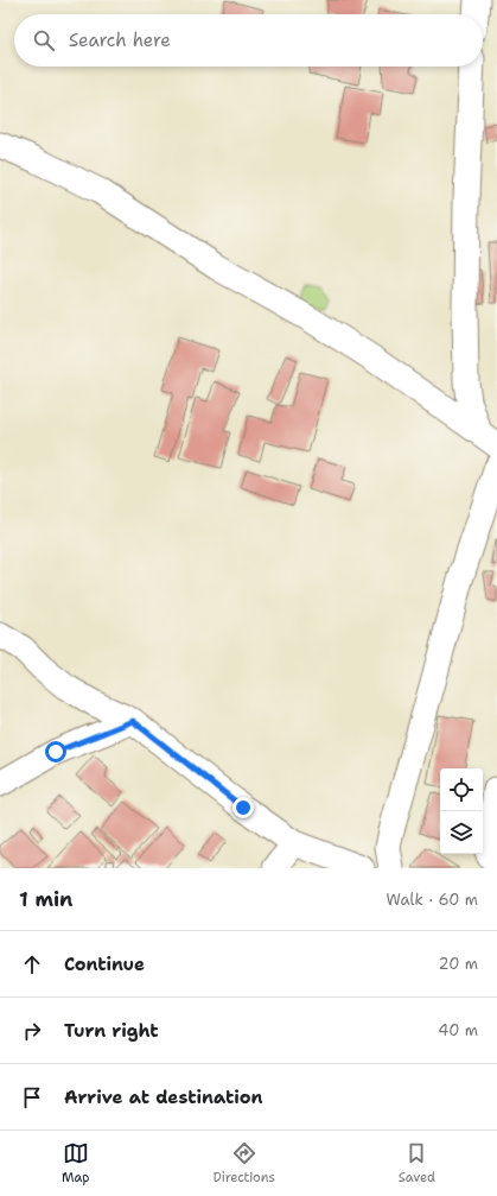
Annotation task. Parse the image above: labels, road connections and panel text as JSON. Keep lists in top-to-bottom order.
{
  "page": {
    "search": "Search here",
    "heading": ["1 min", "Walk · 60 m"],
    "list": [
      ["Continue", "20 m"],
      ["Turn right", "40 m"],
      "Arrive at destination"
    ],
    "nav": ["Map", "Directions", "Saved"]
  }
}
